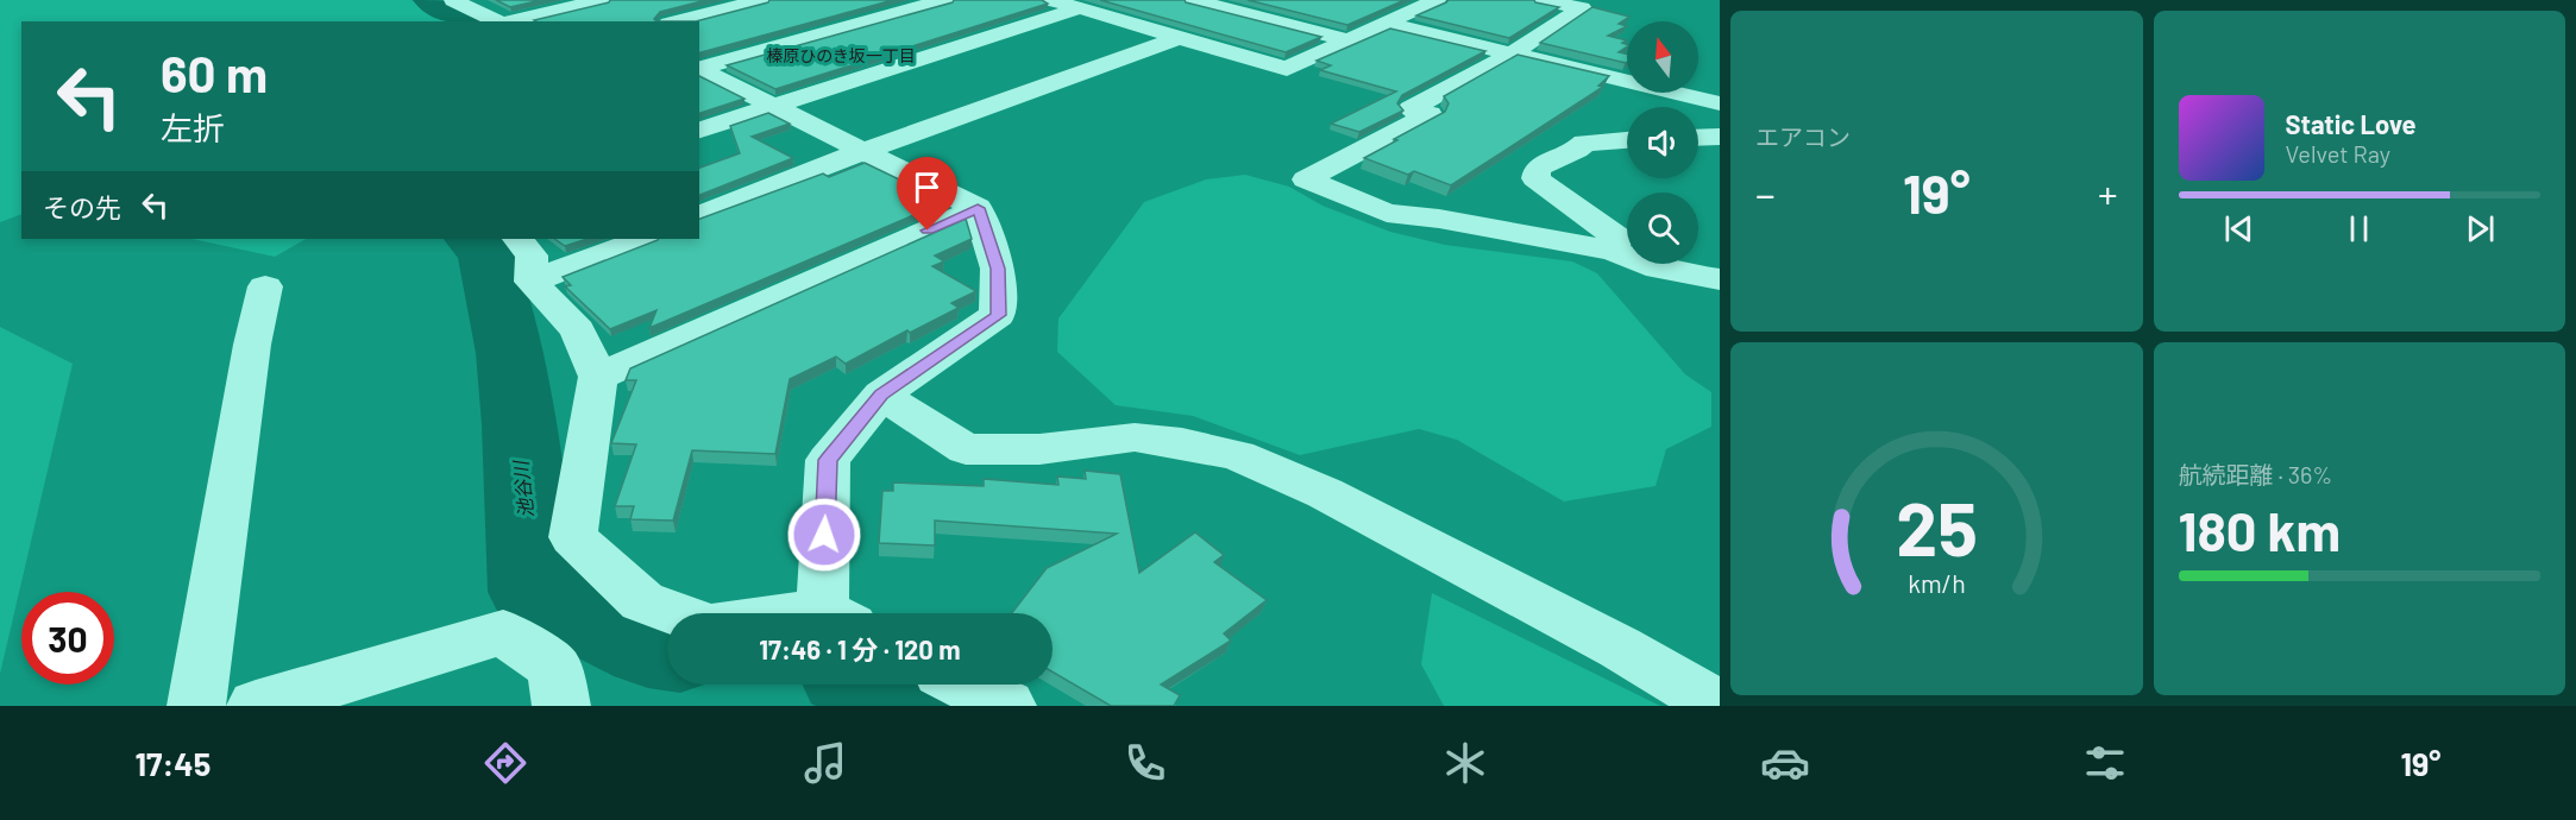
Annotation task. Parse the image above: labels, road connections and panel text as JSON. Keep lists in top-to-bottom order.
{
  "districts": ["榛原ひのき坂一丁目"],
  "water": ["池谷川"],
  "north": "top",
  "page": {
    "tile": [
      "エアコン",
      ["航続距離 · 36%", "180 km"]
    ],
    "turn": ["60 m", "左折"],
    "song": ["Static Love", "Velvet Ray"],
    "heat": ["−", "19°", "+"],
    "then": "その先",
    "limit": "30",
    "trip": "17:46 · 1 分 · 120 m",
    "tabs": ["17:45", "19°"],
    "gauge": ["25", "km/h"]
  }
}
